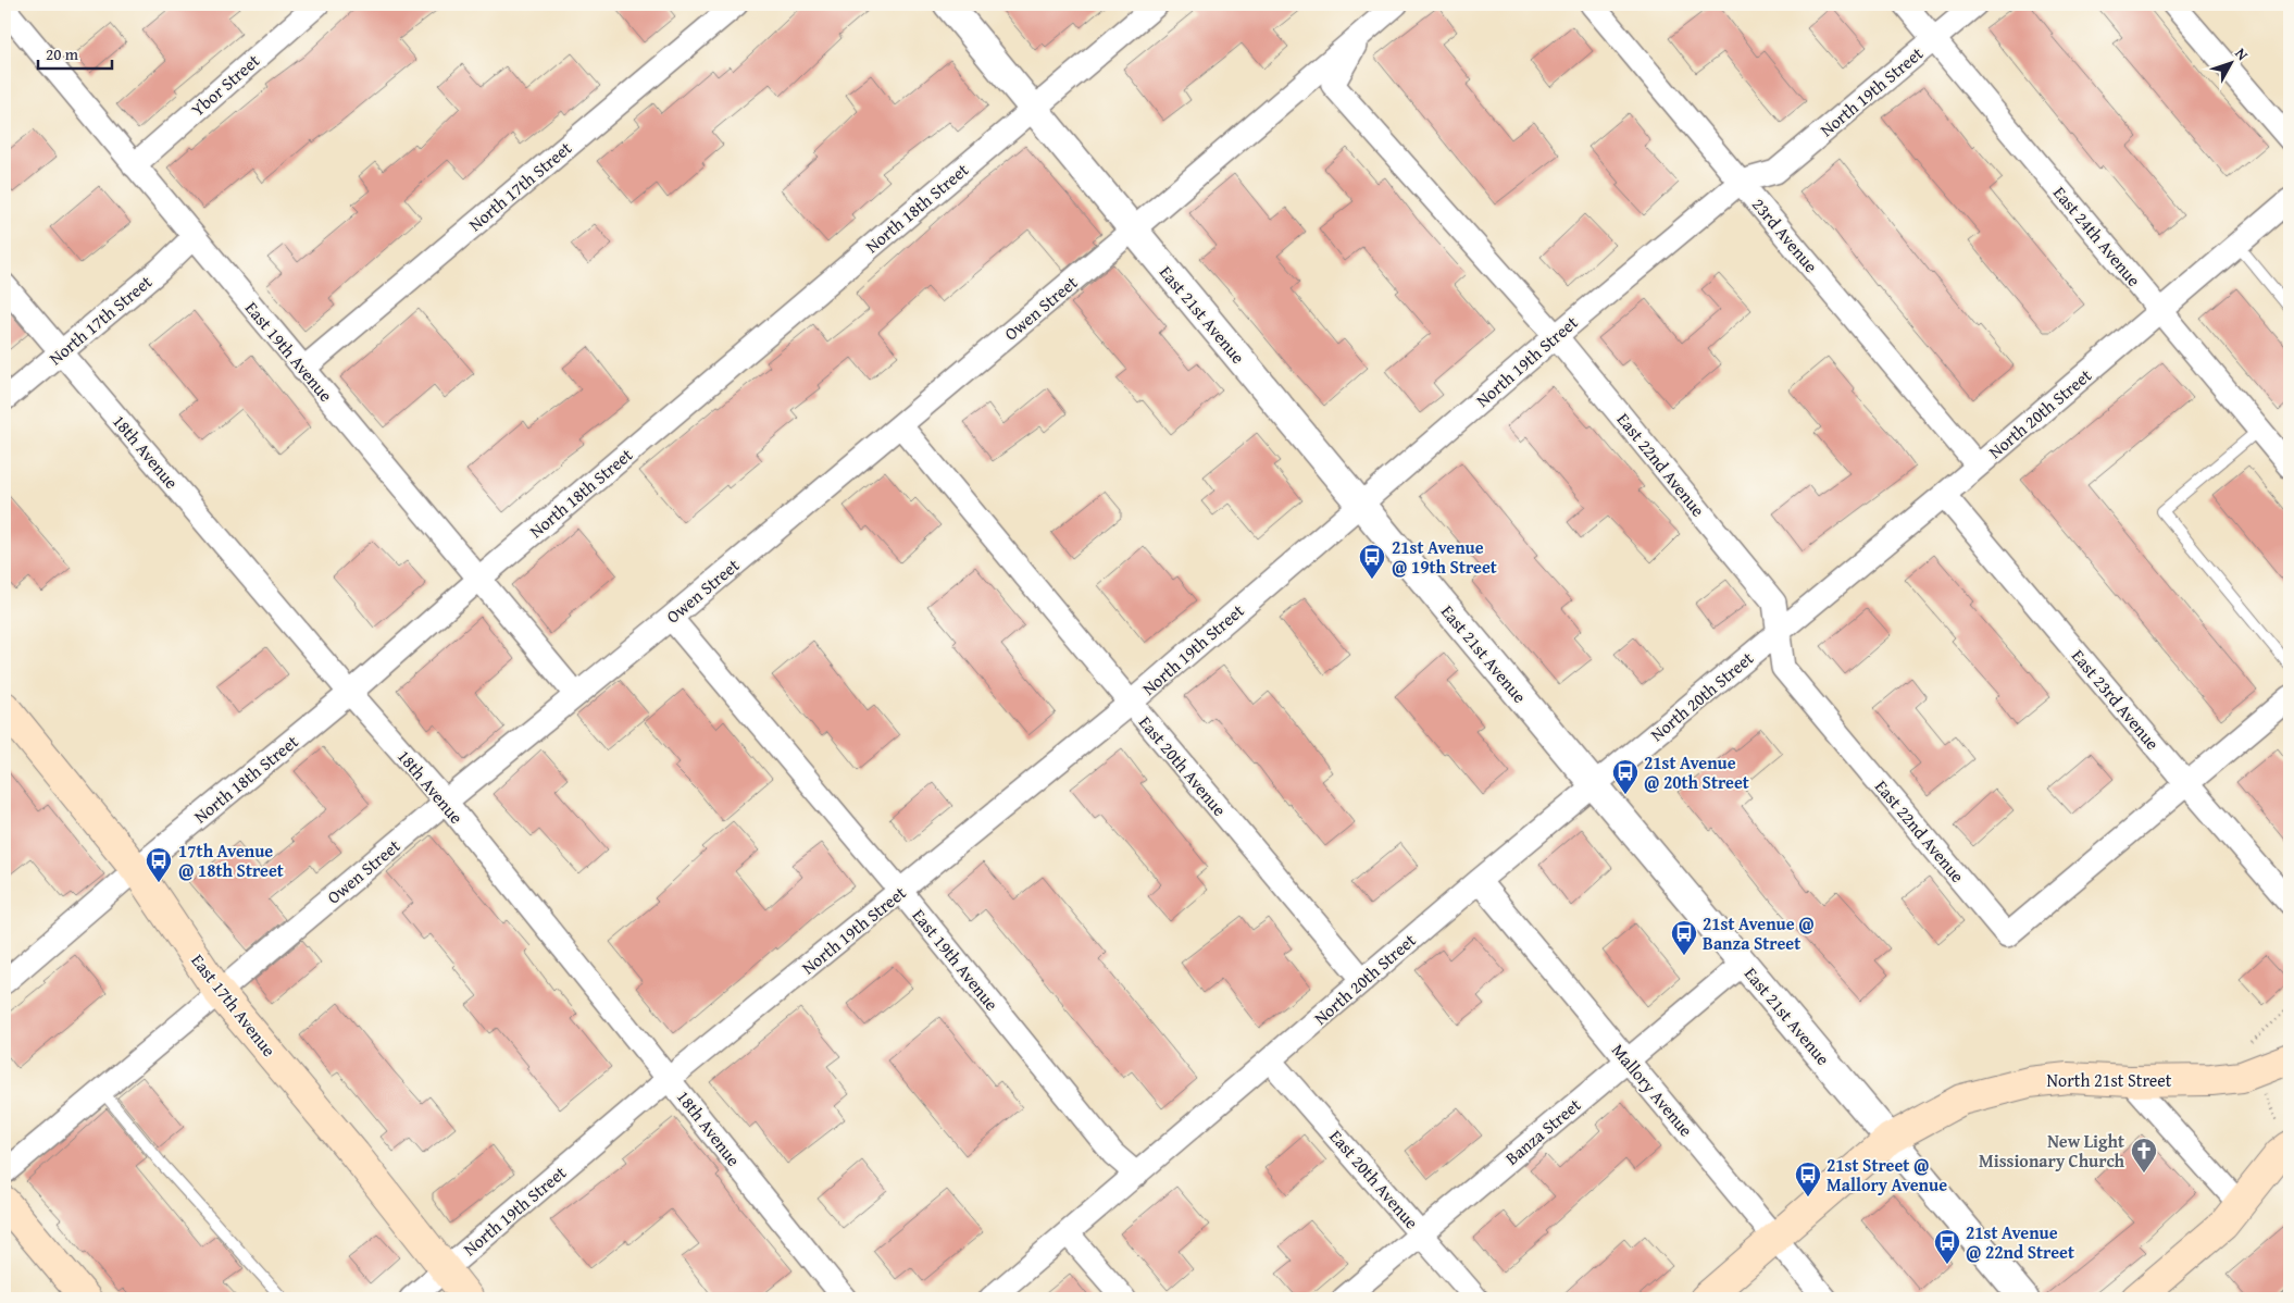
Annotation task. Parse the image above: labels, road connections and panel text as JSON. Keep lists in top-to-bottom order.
{
  "streets": {
    "main road": ["East 17th Avenue", "North 21st Street"],
    "street": [
      "Ybor Street",
      "North 19th Street",
      "North 17th Street",
      "North 18th Street",
      "23rd Avenue",
      "East 24th Avenue",
      "Owen Street",
      "East 21st Avenue",
      "East 19th Avenue",
      "North 20th Street",
      "18th Avenue",
      "East 22nd Avenue",
      "East 23rd Avenue",
      "East 20th Avenue",
      "Mallory Avenue",
      "Banza Street"
    ]
  },
  "crossings": [
    ["Ybor Street", "East 19th Avenue"],
    ["North 19th Street", "23rd Avenue"],
    ["North 19th Street", "East 24th Avenue"],
    ["North 19th Street", "East 21st Avenue"],
    ["North 19th Street", "East 19th Avenue"],
    ["North 19th Street", "18th Avenue"],
    ["North 19th Street", "East 22nd Avenue"],
    ["North 19th Street", "East 20th Avenue"],
    ["North 19th Street", "East 17th Avenue"],
    ["North 17th Street", "East 19th Avenue"],
    ["North 17th Street", "18th Avenue"],
    ["North 18th Street", "East 21st Avenue"],
    ["North 18th Street", "East 19th Avenue"],
    ["North 18th Street", "18th Avenue"],
    ["North 18th Street", "East 17th Avenue"],
    ["23rd Avenue", "North 20th Street"],
    ["East 24th Avenue", "North 20th Street"],
    ["Owen Street", "East 21st Avenue"],
    ["Owen Street", "East 19th Avenue"],
    ["Owen Street", "18th Avenue"],
    ["Owen Street", "East 22nd Avenue"],
    ["Owen Street", "East 20th Avenue"],
    ["Owen Street", "East 17th Avenue"],
    ["East 21st Avenue", "North 20th Street"],
    ["East 21st Avenue", "North 21st Street"],
    ["East 21st Avenue", "Banza Street"],
    ["East 19th Avenue", "North 20th Street"],
    ["North 20th Street", "East 22nd Avenue"],
    ["North 20th Street", "East 23rd Avenue"],
    ["North 20th Street", "East 20th Avenue"],
    ["North 20th Street", "Mallory Avenue"],
    ["East 22nd Avenue", "East 23rd Avenue"],
    ["East 20th Avenue", "Banza Street"],
    ["North 21st Street", "Mallory Avenue"],
    ["Mallory Avenue", "Banza Street"]
  ],
  "places": {
    "bus stop": [
      "21st Avenue @ 19th Street",
      "21st Avenue @ 20th Street",
      "17th Avenue @ 18th Street",
      "21st Avenue @ Banza Street",
      "21st Street @ Mallory Avenue",
      "21st Avenue @ 22nd Street"
    ],
    "church": ["New Light Missionary Church"]
  },
  "scale_bar": "20 m",
  "north": "top right"
}
